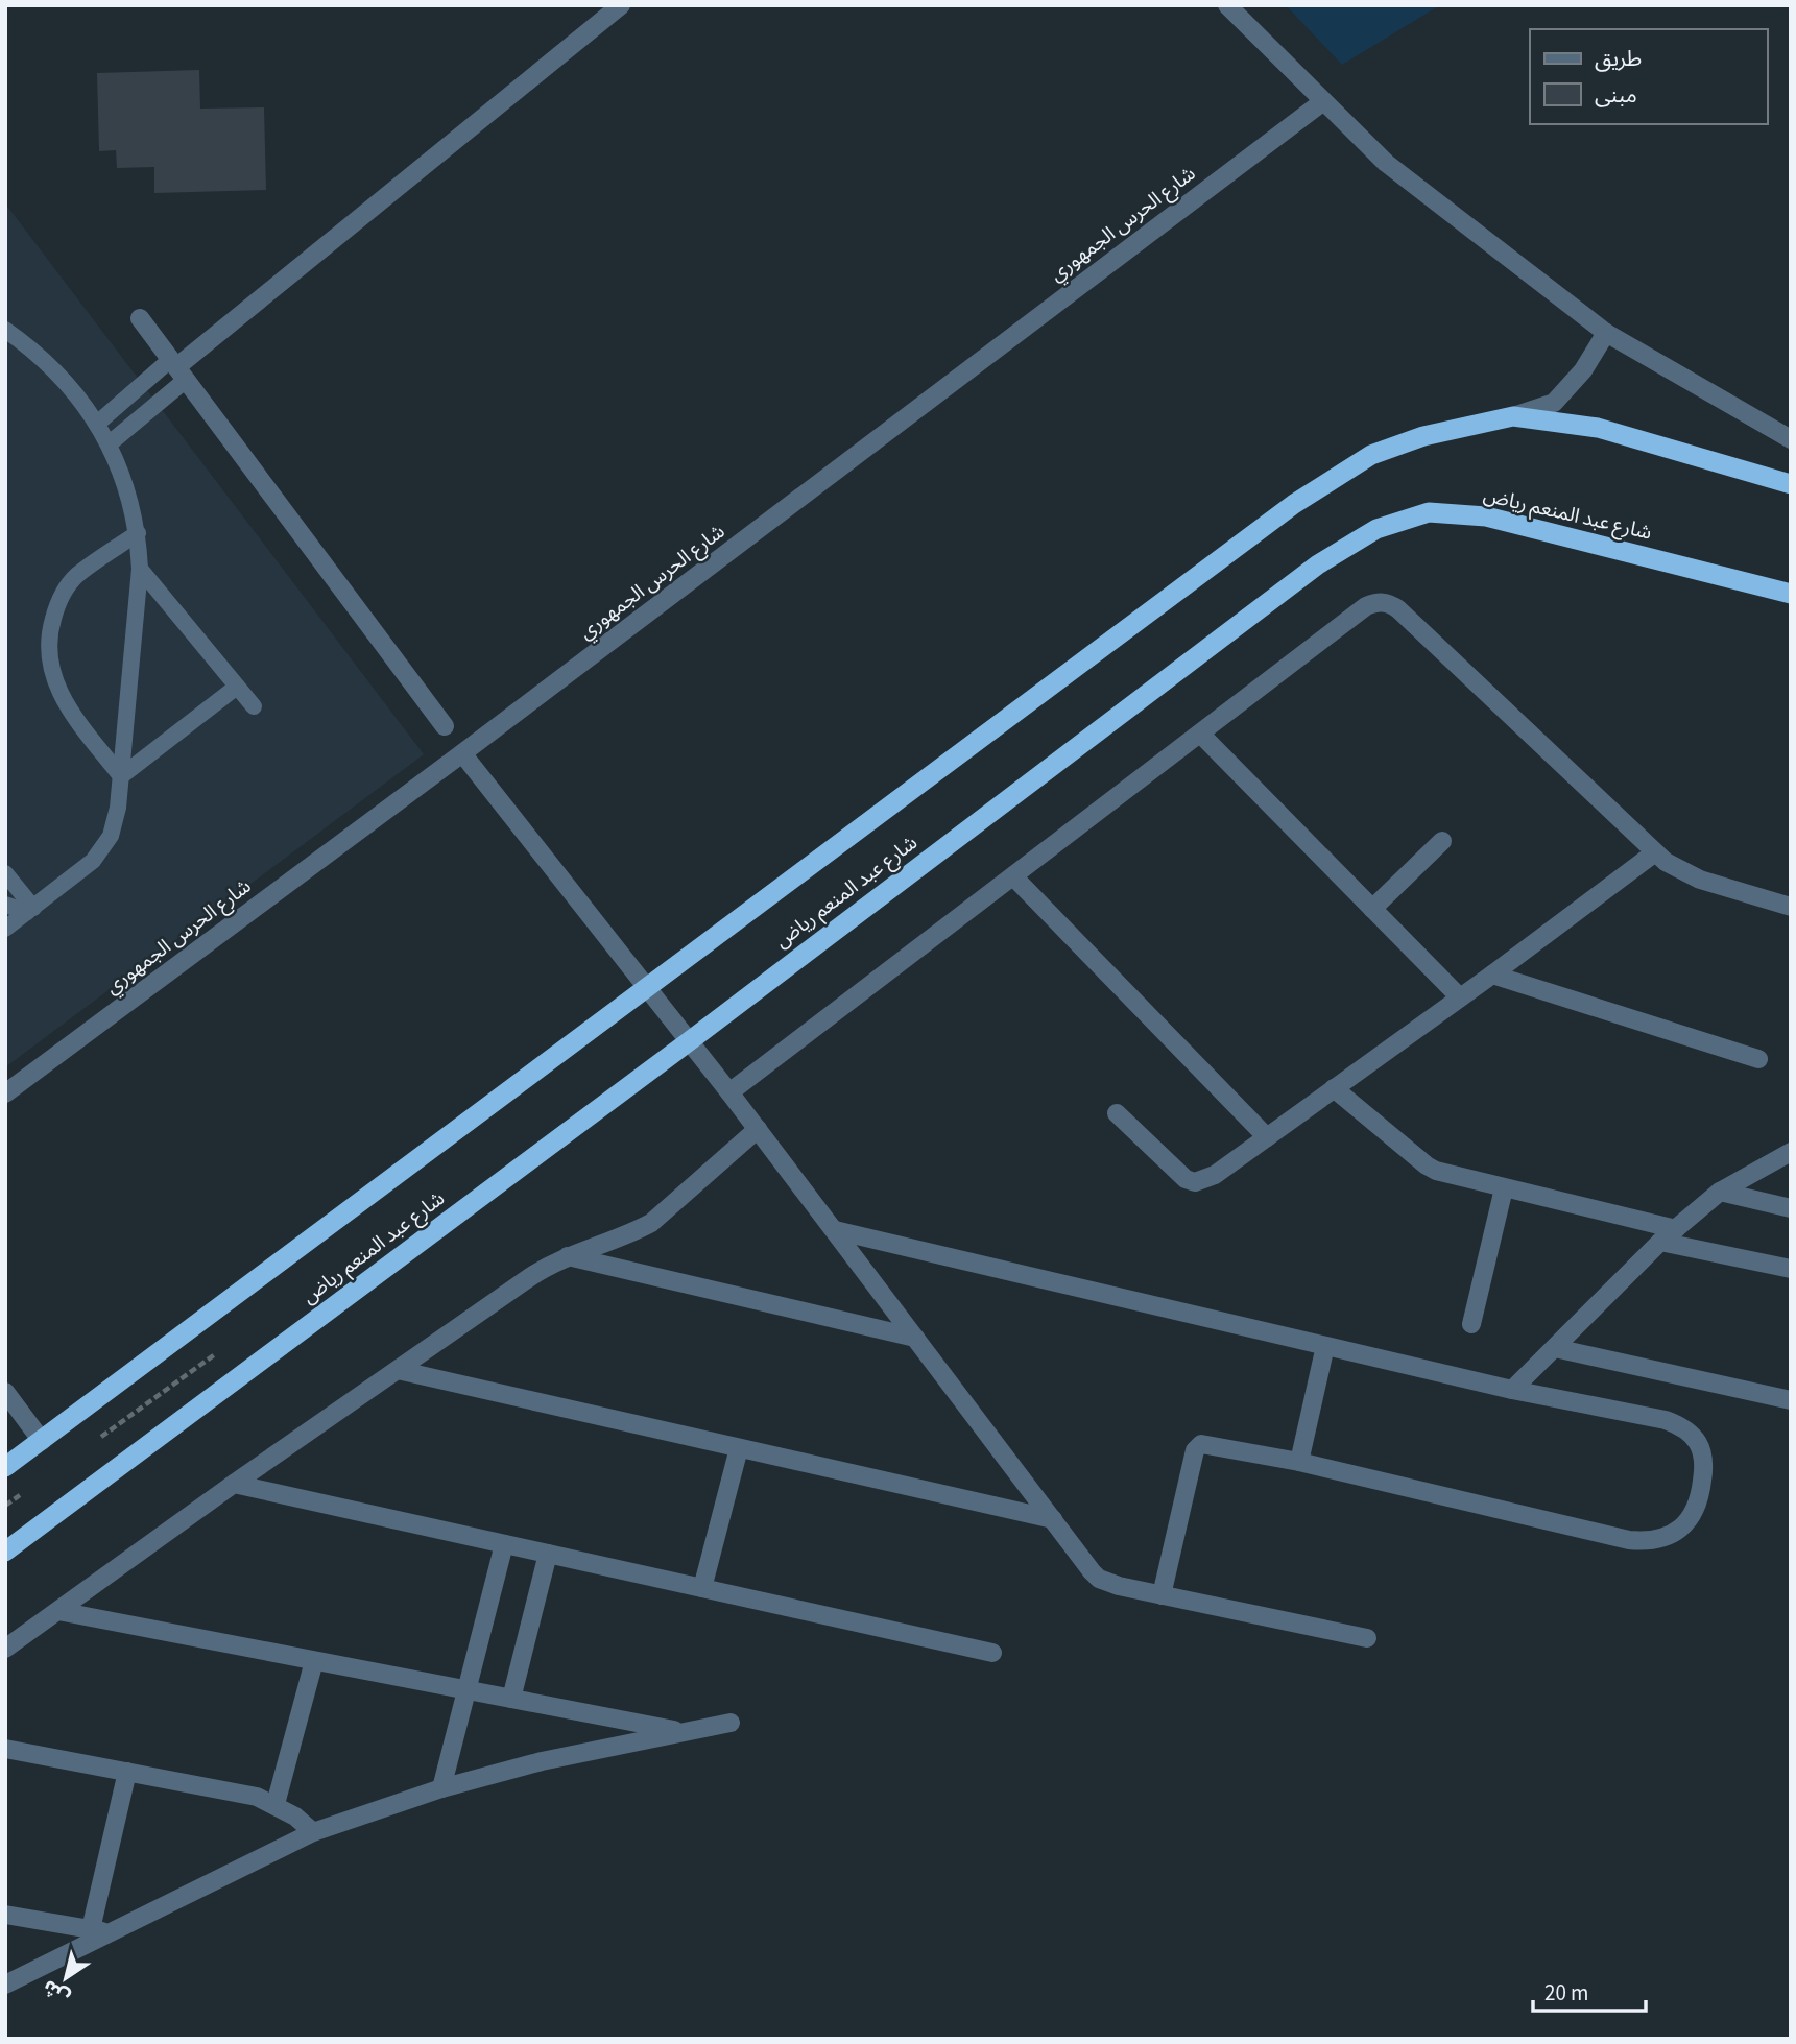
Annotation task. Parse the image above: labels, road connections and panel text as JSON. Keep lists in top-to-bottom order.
{
  "streets": {
    "highway": ["شارع عبد المنعم رياض"],
    "street": ["شارع الحرس الجمهوري"]
  },
  "legend": ["طريق", "مبنى"],
  "scale_bar": "20 m",
  "north": "bottom left"
}
